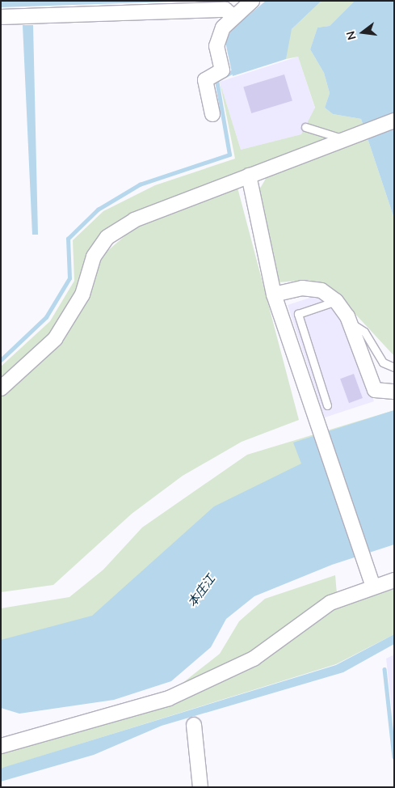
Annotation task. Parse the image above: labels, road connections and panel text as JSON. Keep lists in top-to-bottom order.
{
  "water": ["本庄江"],
  "north": "left"
}
